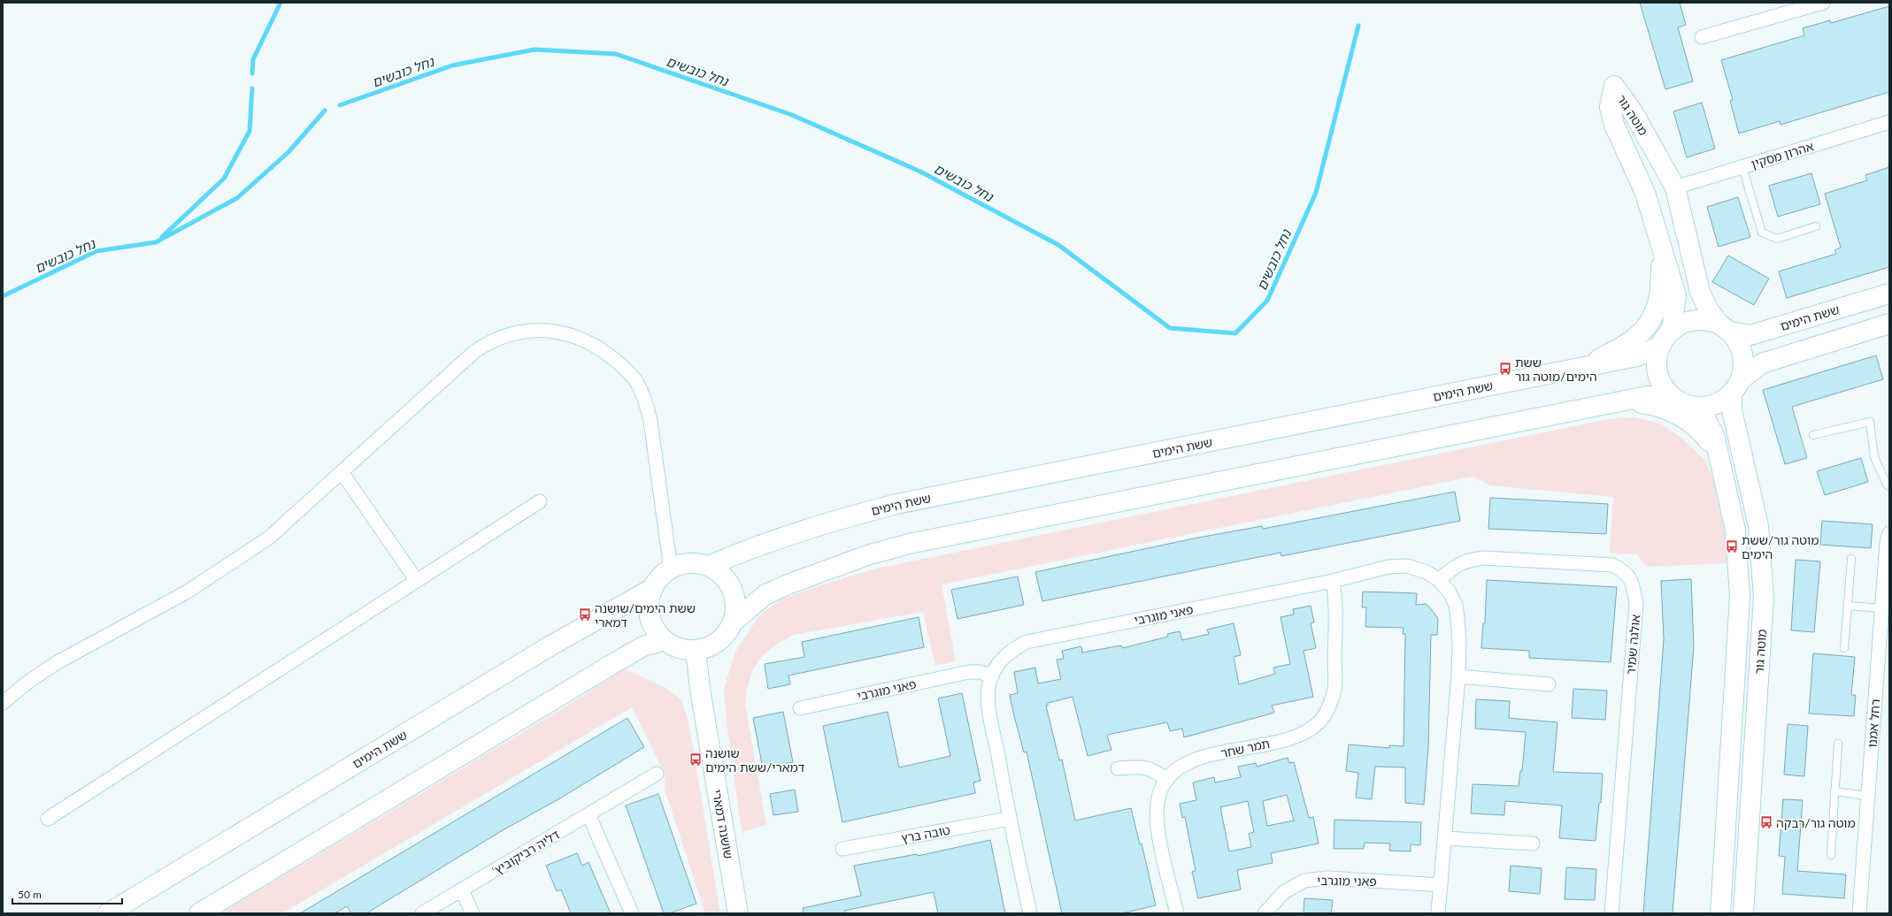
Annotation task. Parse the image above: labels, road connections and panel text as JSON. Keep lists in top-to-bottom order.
{
  "streets": {
    "main road": ["מוטה גור", "ששת הימים", "שושנה דמארי"],
    "street": [
      "אהרון מסקין",
      "פאני מוגרבי",
      "אולגה שמיר",
      "רחל אמנו",
      "תמר שחר",
      "טובה ברץ",
      "'דליה רביקוביץ"
    ]
  },
  "crossings": [
    ["מוטה גור", "אהרון מסקין"],
    ["מוטה גור", "ששת הימים"],
    ["ששת הימים", "שושנה דמארי"],
    ["פאני מוגרבי", "אולגה שמיר"],
    ["פאני מוגרבי", "תמר שחר"]
  ],
  "water": ["נחל כובשים"],
  "places": {
    "bus stop": [
      "ששת הימים/מוטה גור",
      "מוטה גור/ששת הימים",
      "ששת הימים/שושנה דמארי",
      "שושנה דמארי/ששת הימים",
      "מוטה גור/רבקה"
    ]
  },
  "scale_bar": "50 m"
}
